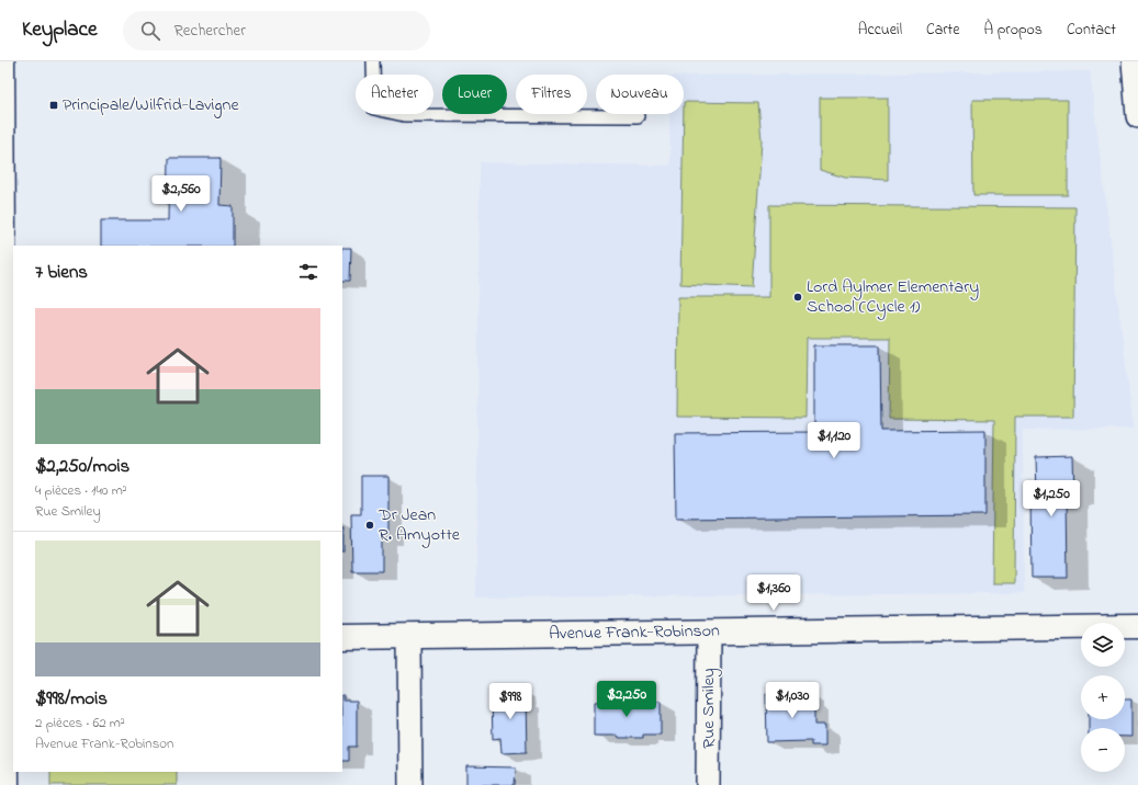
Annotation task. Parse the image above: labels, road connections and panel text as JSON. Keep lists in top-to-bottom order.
{
  "streets": {
    "main road": ["Avenue Frank-Robinson"],
    "street": ["Rue Smiley"]
  },
  "crossings": [
    ["Avenue Frank-Robinson", "Rue Smiley"]
  ],
  "places": {
    "transit": ["Principale/Wilfrid-Lavigne"],
    "other": ["Lord Aylmer Elementary School (Cycle 1)", "Dr Jean R. Amyotte"]
  },
  "page": {
    "header": "Keyplace",
    "search": "Rechercher",
    "nav": [
      "Accueil",
      "Carte",
      "À propos",
      "Contact"
    ],
    "chip": [
      "Acheter",
      "Louer",
      "Filtres",
      "Nouveau"
    ],
    "price": [
      "$2,560",
      "$1,120",
      "$1,250",
      "$1,360",
      "$2,250",
      "$1,030",
      "$998"
    ],
    "heading": "7 biens",
    "list": [
      {
        "name": "$2,250/mois",
        "note": "4 pièces · 140 m² · Rue Smiley"
      },
      {
        "name": "$998/mois",
        "note": "2 pièces · 62 m² · Avenue Frank-Robinson"
      }
    ],
    "map_buttons": ["+", "−"]
  }
}
